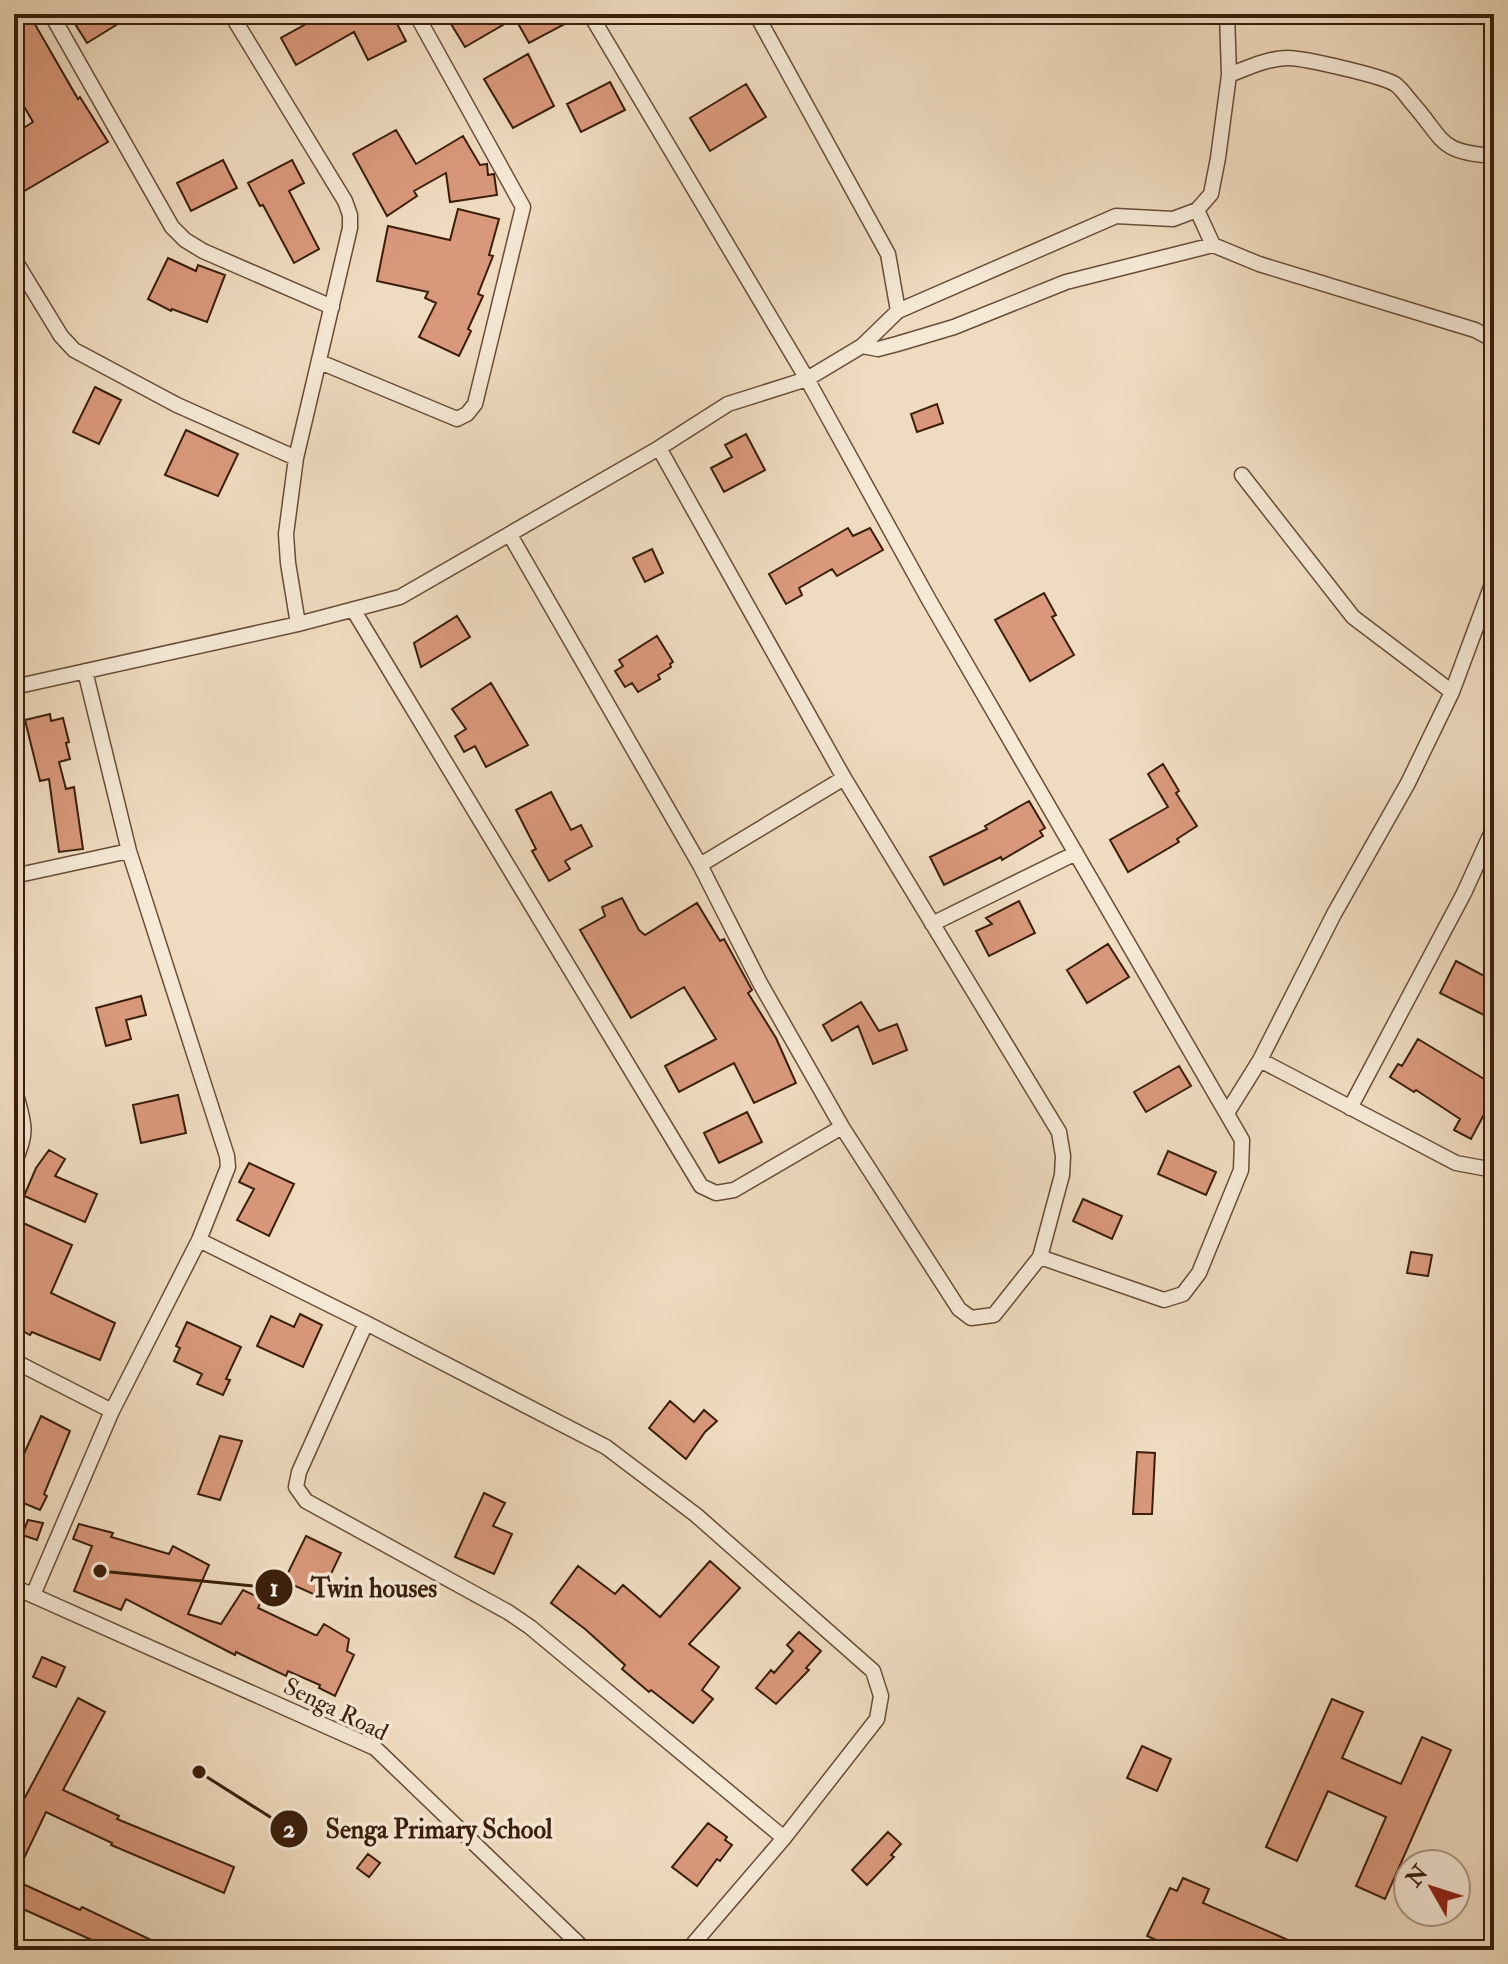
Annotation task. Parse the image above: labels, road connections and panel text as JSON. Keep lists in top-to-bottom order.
{
  "streets": {
    "street": ["Senga Road"]
  },
  "places": ["Twin houses", "Senga Primary School"],
  "north": "top left"
}
